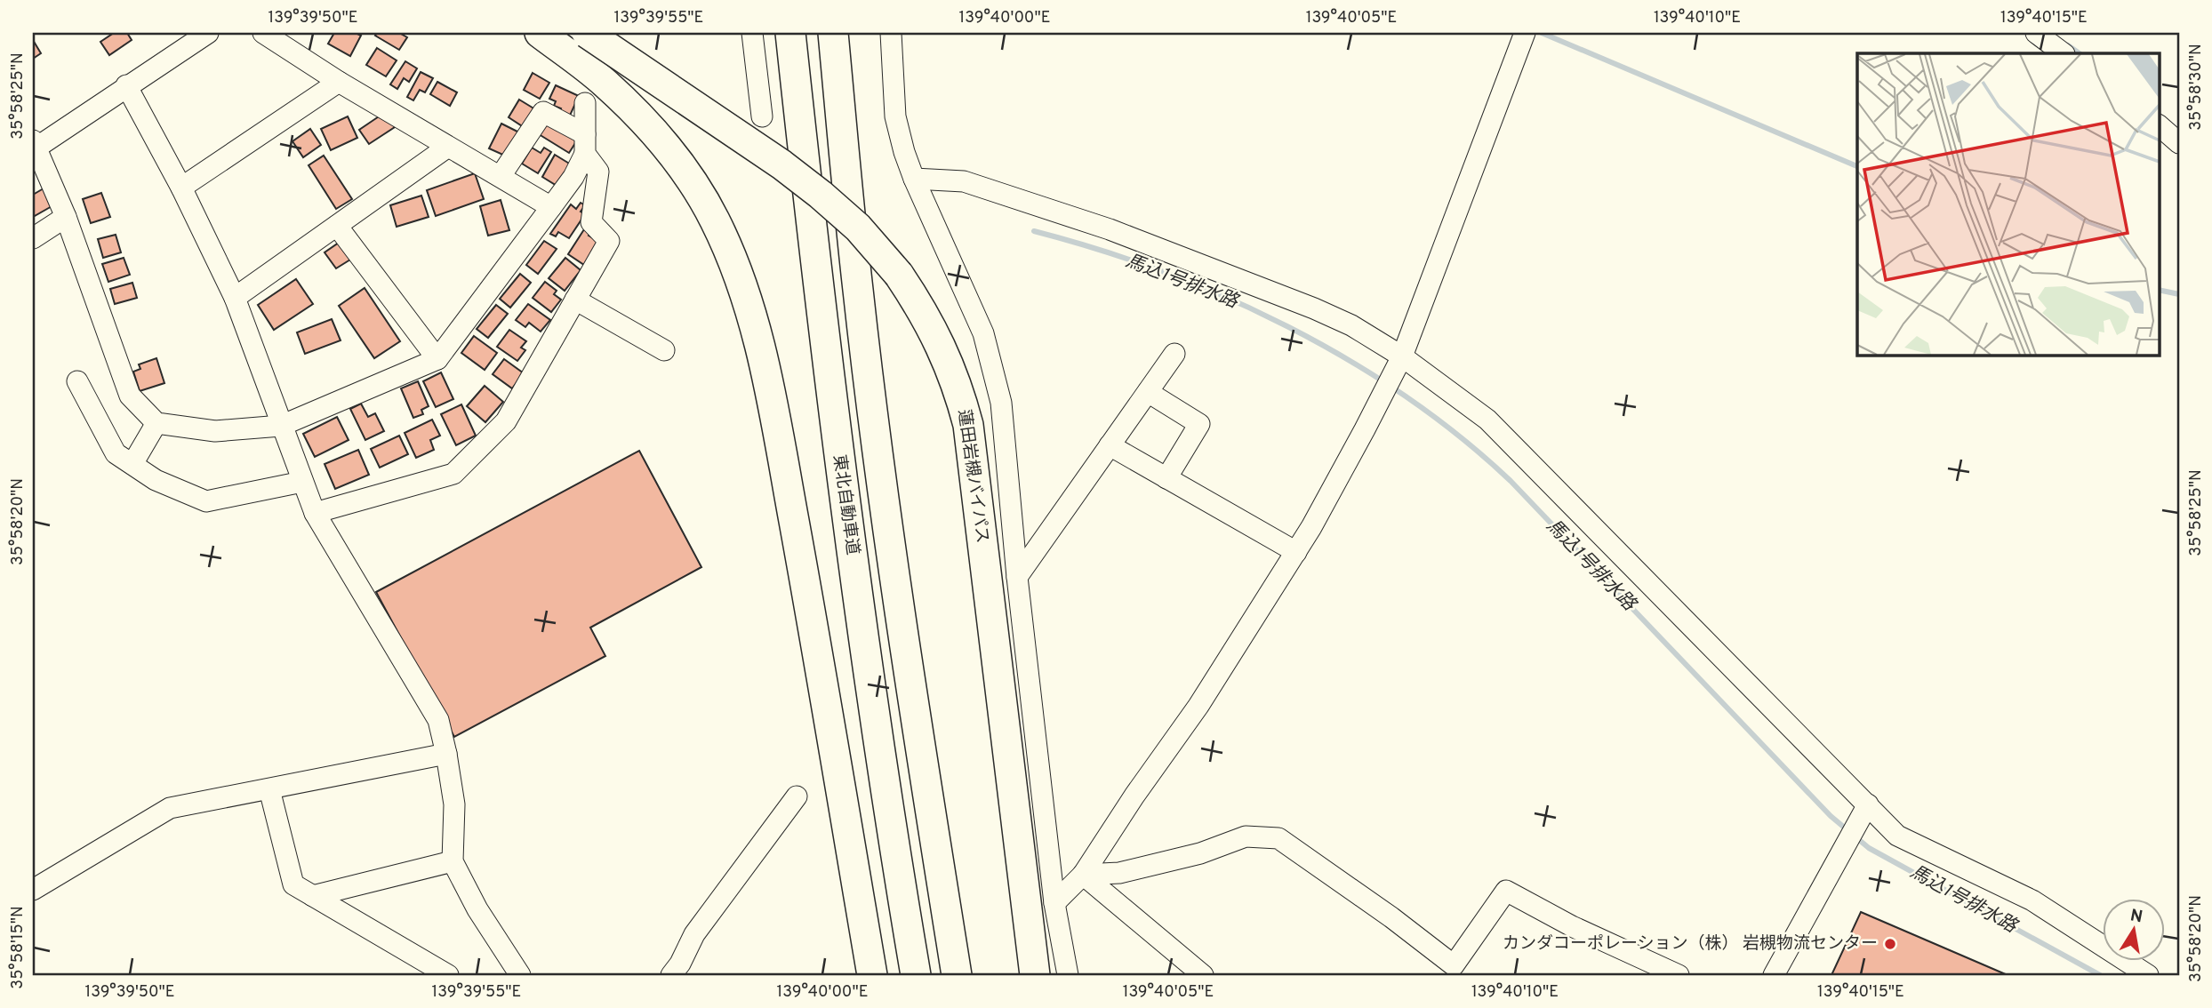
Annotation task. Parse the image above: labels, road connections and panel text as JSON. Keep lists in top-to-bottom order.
{
  "streets": {
    "highway": ["蓮田岩槻バイパス", "東北自動車道"]
  },
  "water": ["馬込1号排水路"],
  "places": ["カンダコーポレーション（株） 岩槻物流センター"],
  "north": "top",
  "coordinates": [
    "139°39'50\"E",
    "139°39'55\"E",
    "139°40'00\"E",
    "139°40'05\"E",
    "139°40'10\"E",
    "139°40'15\"E",
    "35°58'30\"N",
    "35°58'25\"N",
    "35°58'20\"N",
    "35°58'15\"N"
  ]
}
